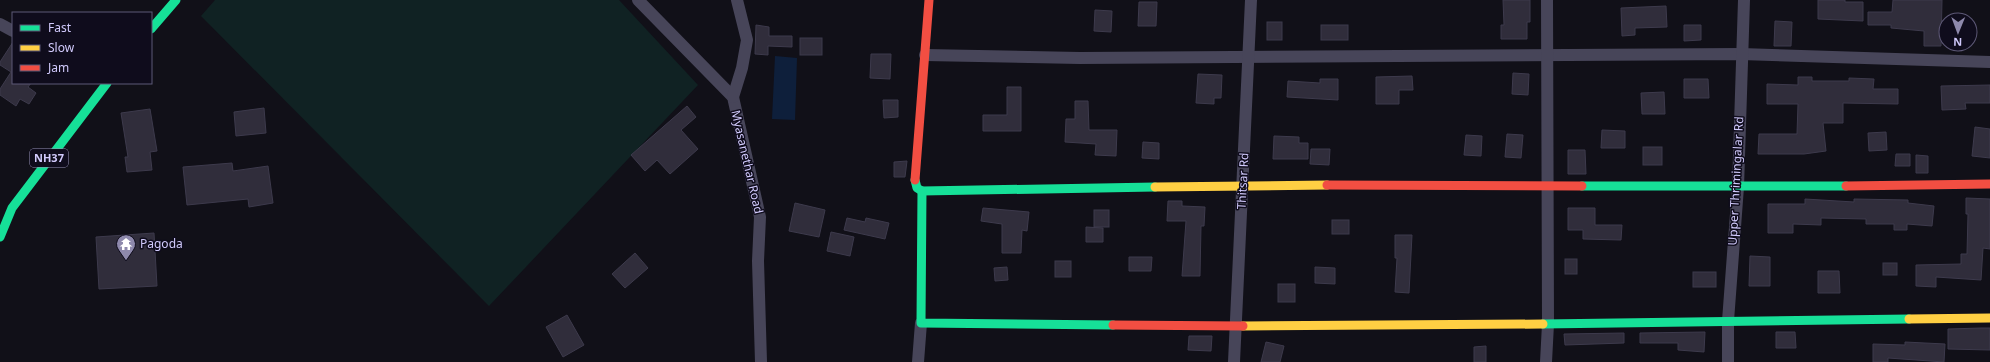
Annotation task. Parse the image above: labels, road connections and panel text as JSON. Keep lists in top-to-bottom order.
{
  "streets": {
    "main road": ["NH37"],
    "street": ["Myasanethar Road", "Thitsar Rd", "Upper Thrimingalar Rd"]
  },
  "places": {
    "temple": ["Pagoda"]
  },
  "legend": ["Fast", "Slow", "Jam"],
  "north": "bottom"
}
